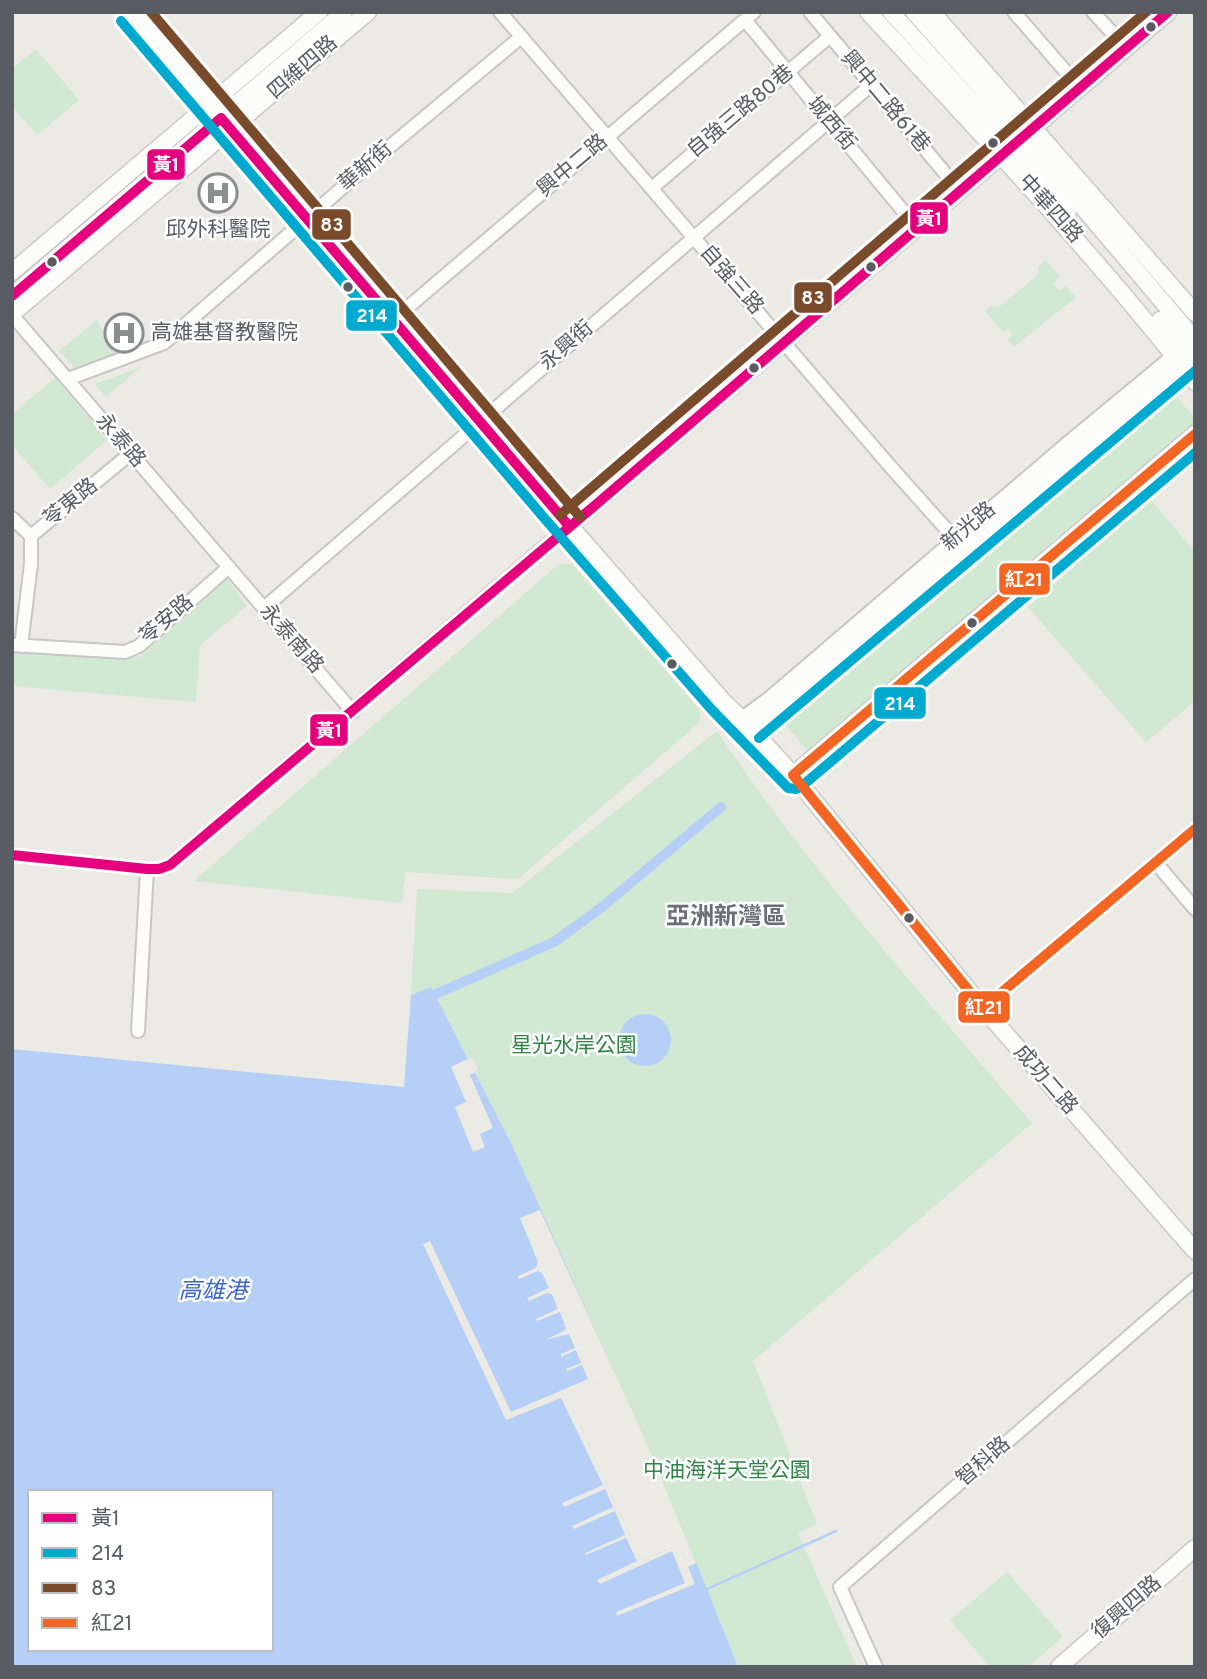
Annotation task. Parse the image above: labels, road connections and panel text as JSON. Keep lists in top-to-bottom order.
{
  "streets": {
    "street": [
      "四維四路",
      "興中二路61巷",
      "自強三路80巷",
      "城西街",
      "興中二路",
      "華新街",
      "中華四路",
      "自強三路",
      "永興街",
      "永泰路",
      "苓東路",
      "新光路",
      "苓安路",
      "永泰南路",
      "成功二路",
      "智科路",
      "復興四路"
    ]
  },
  "crossings": [
    ["四維四路", "永泰路"],
    ["四維四路", "成功二路"],
    ["興中二路61巷", "自強三路80巷"],
    ["興中二路61巷", "永興街"],
    ["自強三路80巷", "城西街"],
    ["自強三路80巷", "自強三路"],
    ["城西街", "興中二路"],
    ["城西街", "永興街"],
    ["興中二路", "自強三路"],
    ["興中二路", "成功二路"],
    ["華新街", "自強三路"],
    ["華新街", "永泰路"],
    ["華新街", "成功二路"],
    ["中華四路", "新光路"],
    ["自強三路", "永興街"],
    ["自強三路", "新光路"],
    ["永興街", "永泰南路"],
    ["永興街", "成功二路"],
    ["永泰路", "苓東路"],
    ["永泰路", "苓安路"],
    ["永泰路", "永泰南路"],
    ["苓東路", "苓安路"],
    ["新光路", "成功二路"],
    ["苓安路", "永泰南路"]
  ],
  "districts": ["亞洲新灣區"],
  "water": ["高雄港"],
  "parks": ["星光水岸公園", "中油海洋天堂公園"],
  "places": {
    "hospital": ["邱外科醫院", "高雄基督教醫院"]
  },
  "lines": [
    "transit line 黃1",
    "transit line 83",
    "transit line 214",
    "transit line 紅21"
  ],
  "legend": [
    "黃1",
    "214",
    "83",
    "紅21"
  ]
}
